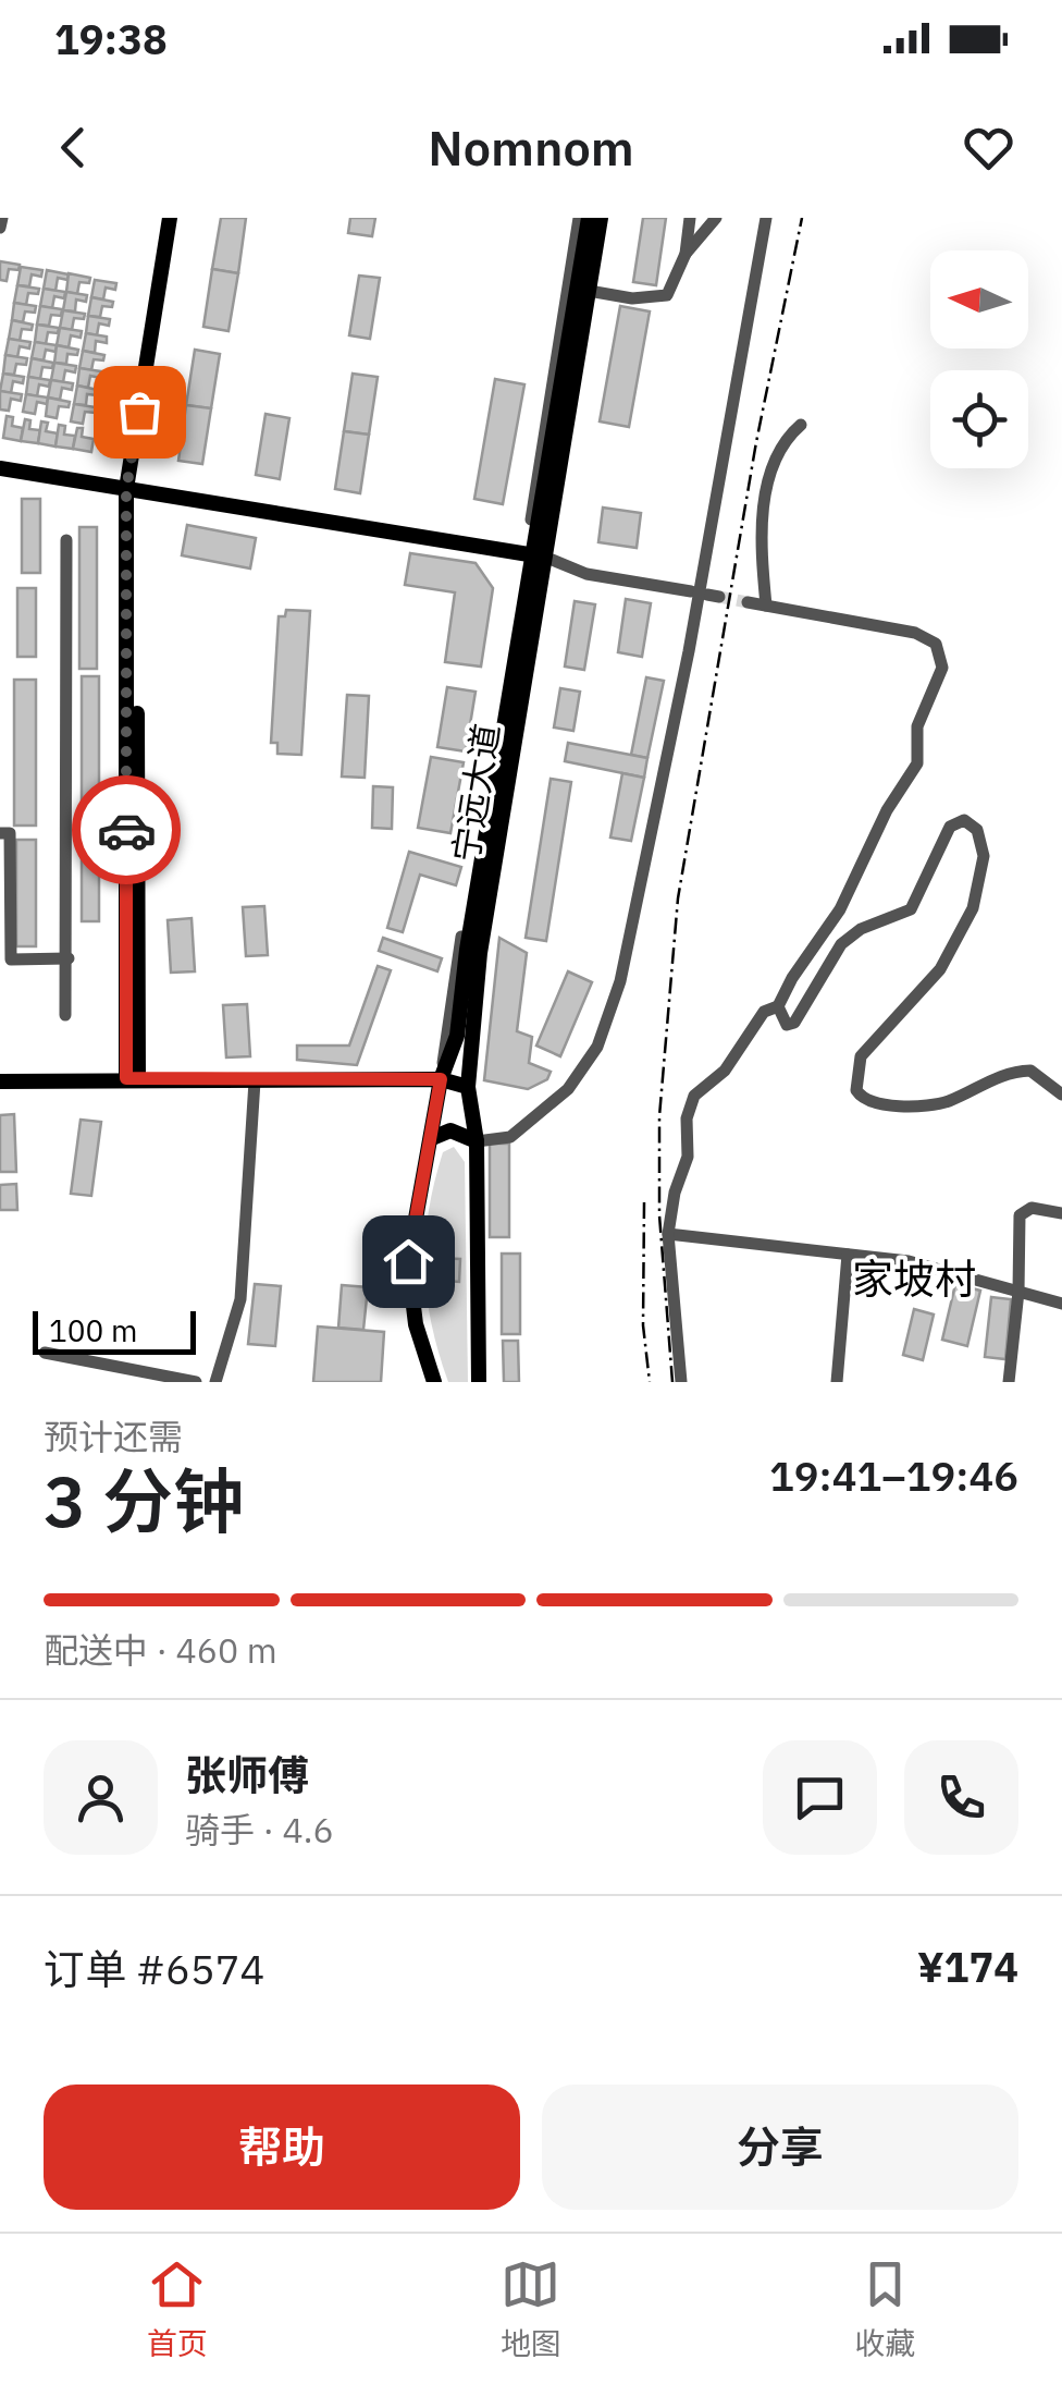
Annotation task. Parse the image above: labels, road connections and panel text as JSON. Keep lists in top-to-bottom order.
{
  "streets": {
    "main road": ["宁远大道"]
  },
  "districts": ["家坡村"],
  "scale_bar": "100 m",
  "north": "left",
  "page": {
    "status": "19:38",
    "header": "Nomnom",
    "scale": "100 m",
    "heading": ["3 分钟", "预计还需", "19:41–19:46"],
    "panel": [
      "张师傅",
      "骑手 · 4.6",
      "订单 #6574",
      "¥174"
    ],
    "bar": "配送中 · 460 m",
    "buttons": ["帮助", "分享"],
    "tabs": ["首页", "地图", "收藏"]
  }
}
